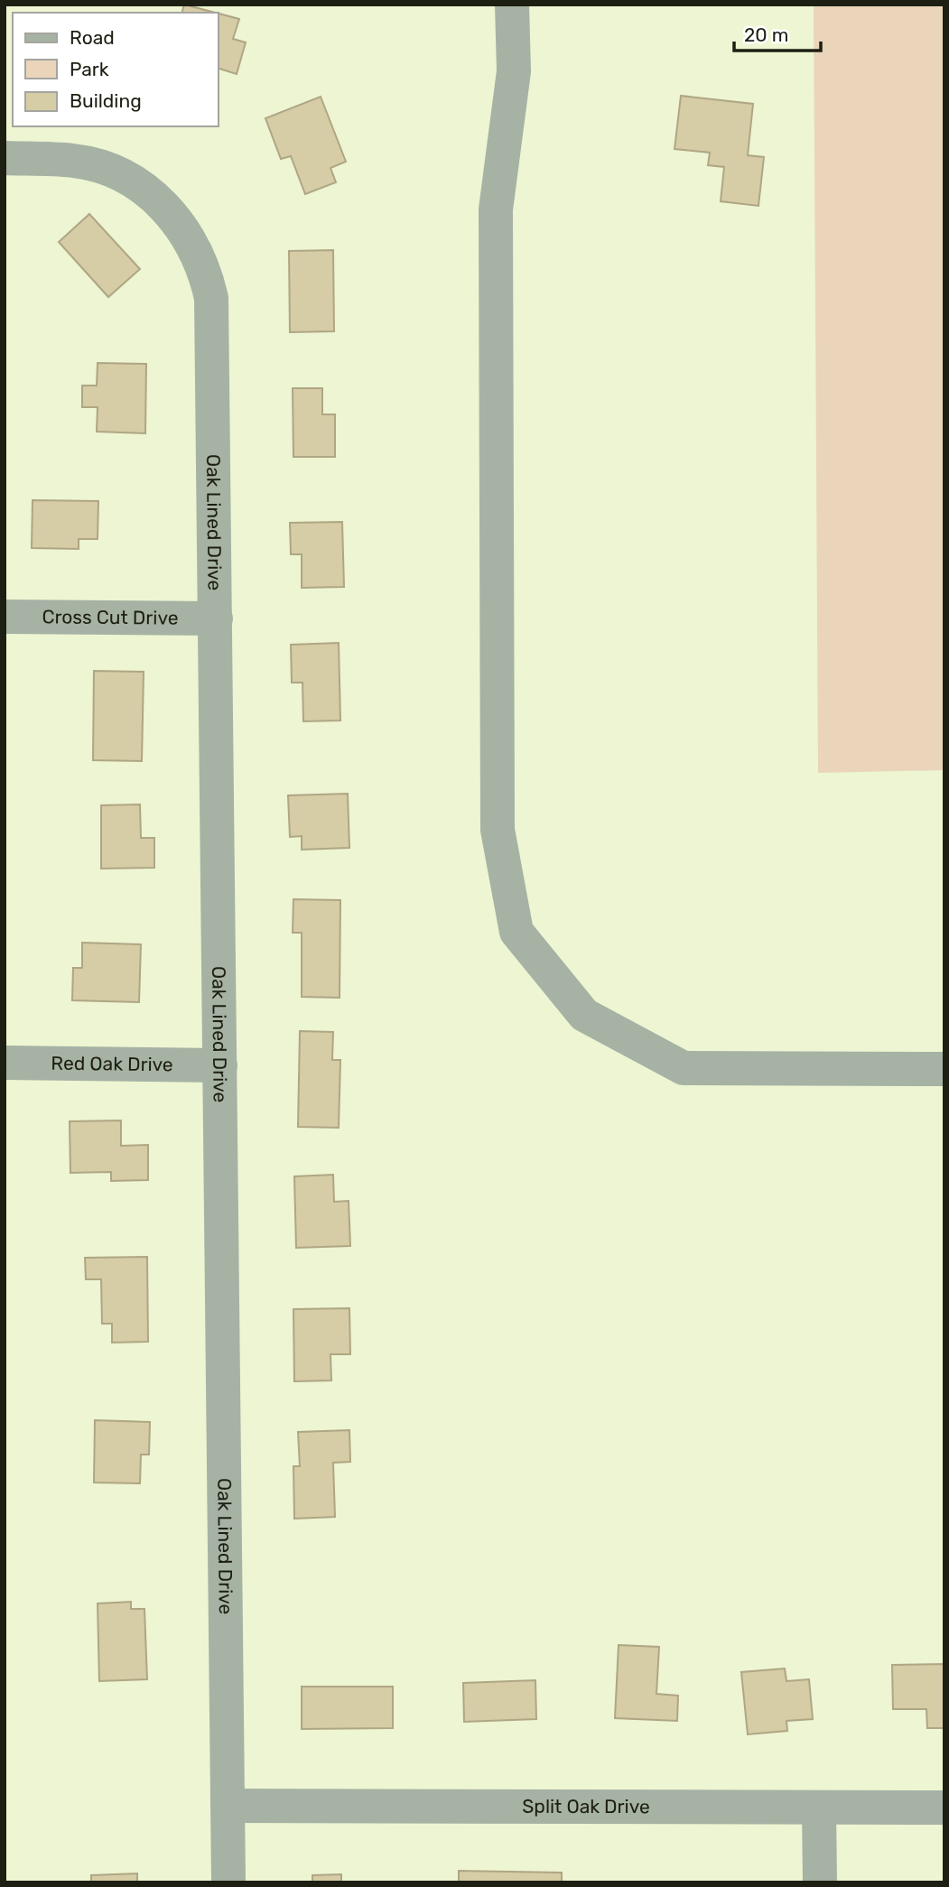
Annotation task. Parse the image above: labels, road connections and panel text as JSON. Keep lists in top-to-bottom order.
{
  "streets": {
    "street": [
      "Oak Lined Drive",
      "Cross Cut Drive",
      "Red Oak Drive",
      "Split Oak Drive"
    ]
  },
  "crossings": [
    ["Oak Lined Drive", "Cross Cut Drive"],
    ["Oak Lined Drive", "Red Oak Drive"],
    ["Oak Lined Drive", "Split Oak Drive"]
  ],
  "legend": ["Road", "Park", "Building"],
  "scale_bar": "20 m"
}
